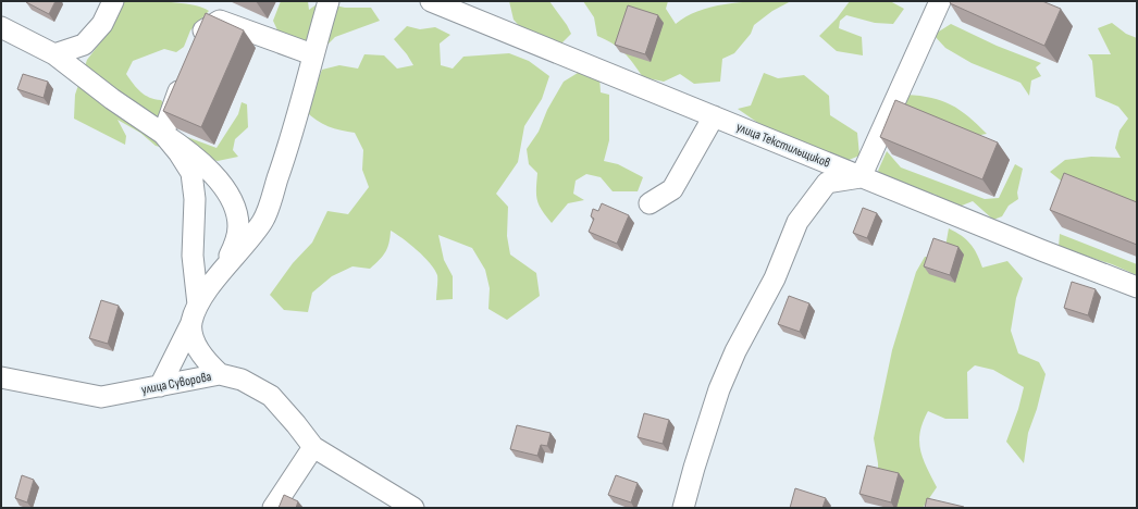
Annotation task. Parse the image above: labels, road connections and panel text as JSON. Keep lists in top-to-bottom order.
{
  "streets": {
    "street": ["улица Текстильщиков", "улица Суворова"]
  }
}
